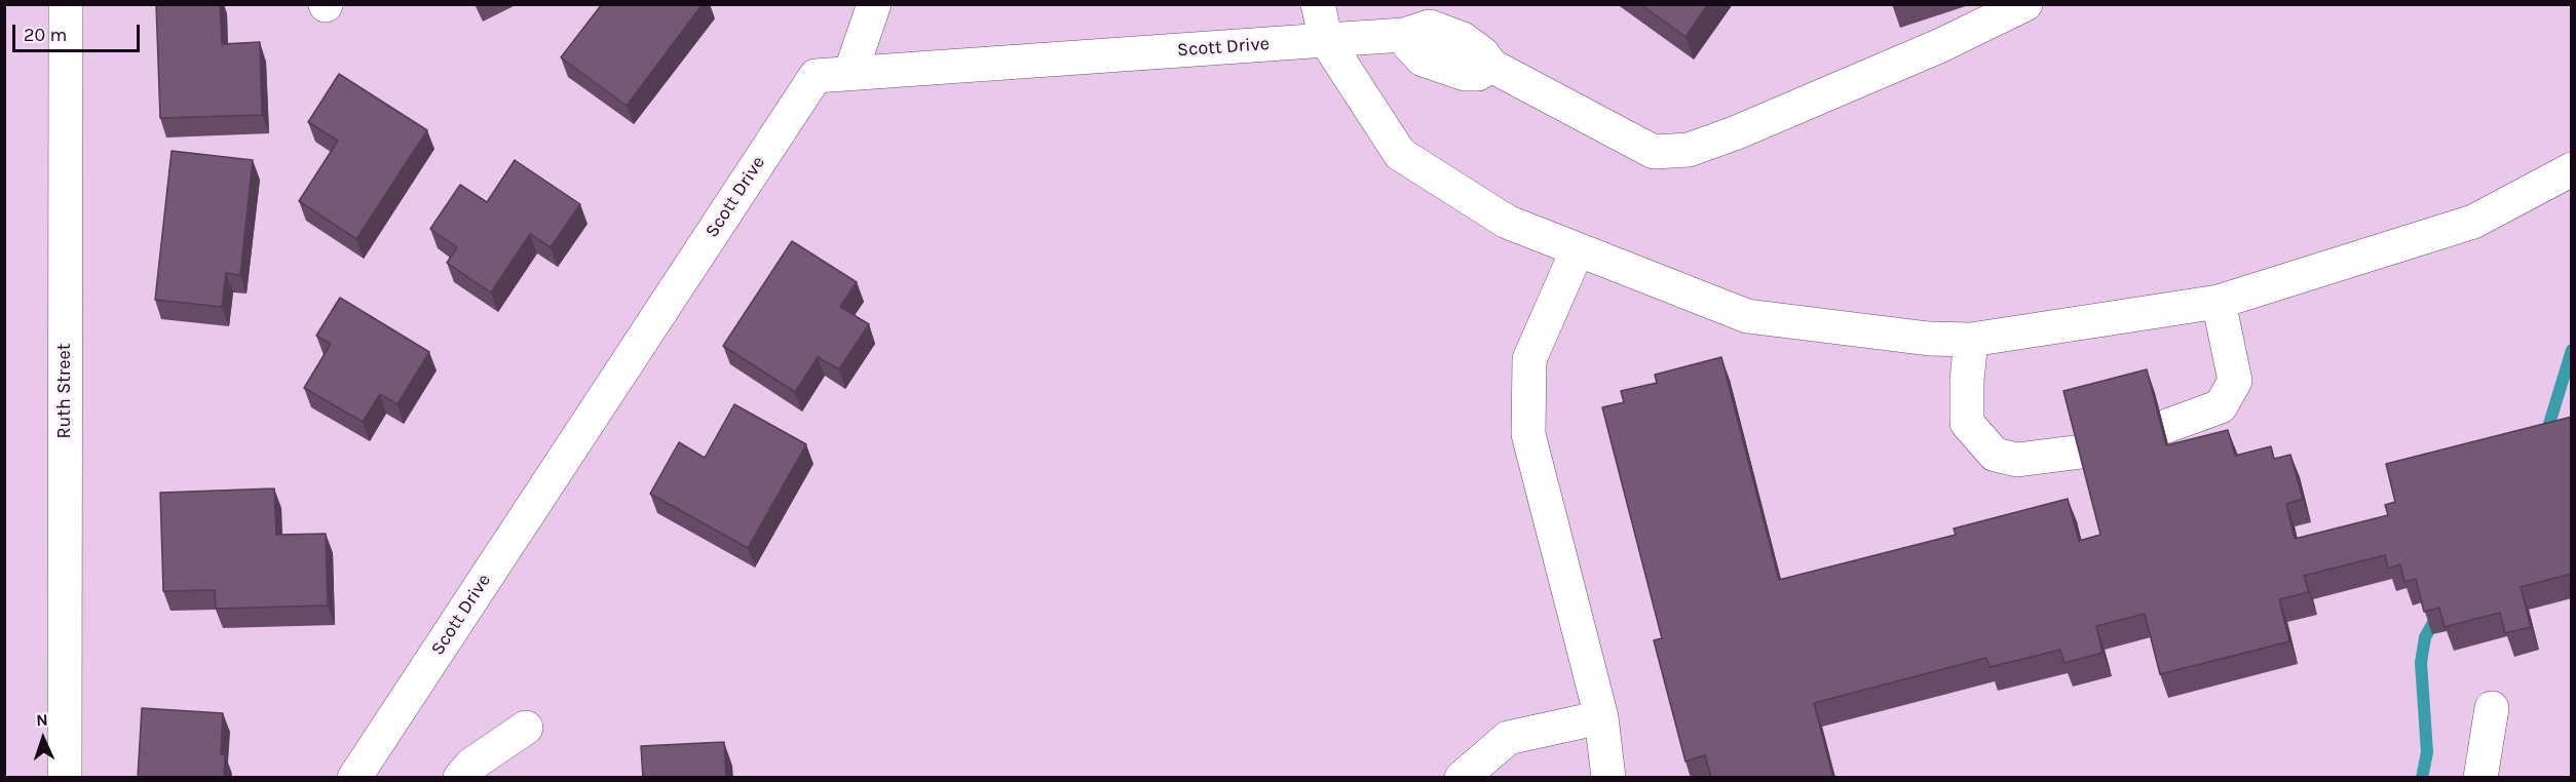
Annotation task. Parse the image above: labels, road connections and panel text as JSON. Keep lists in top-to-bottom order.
{
  "streets": {
    "street": ["Scott Drive", "Ruth Street"]
  },
  "scale_bar": "20 m",
  "north": "top"
}
